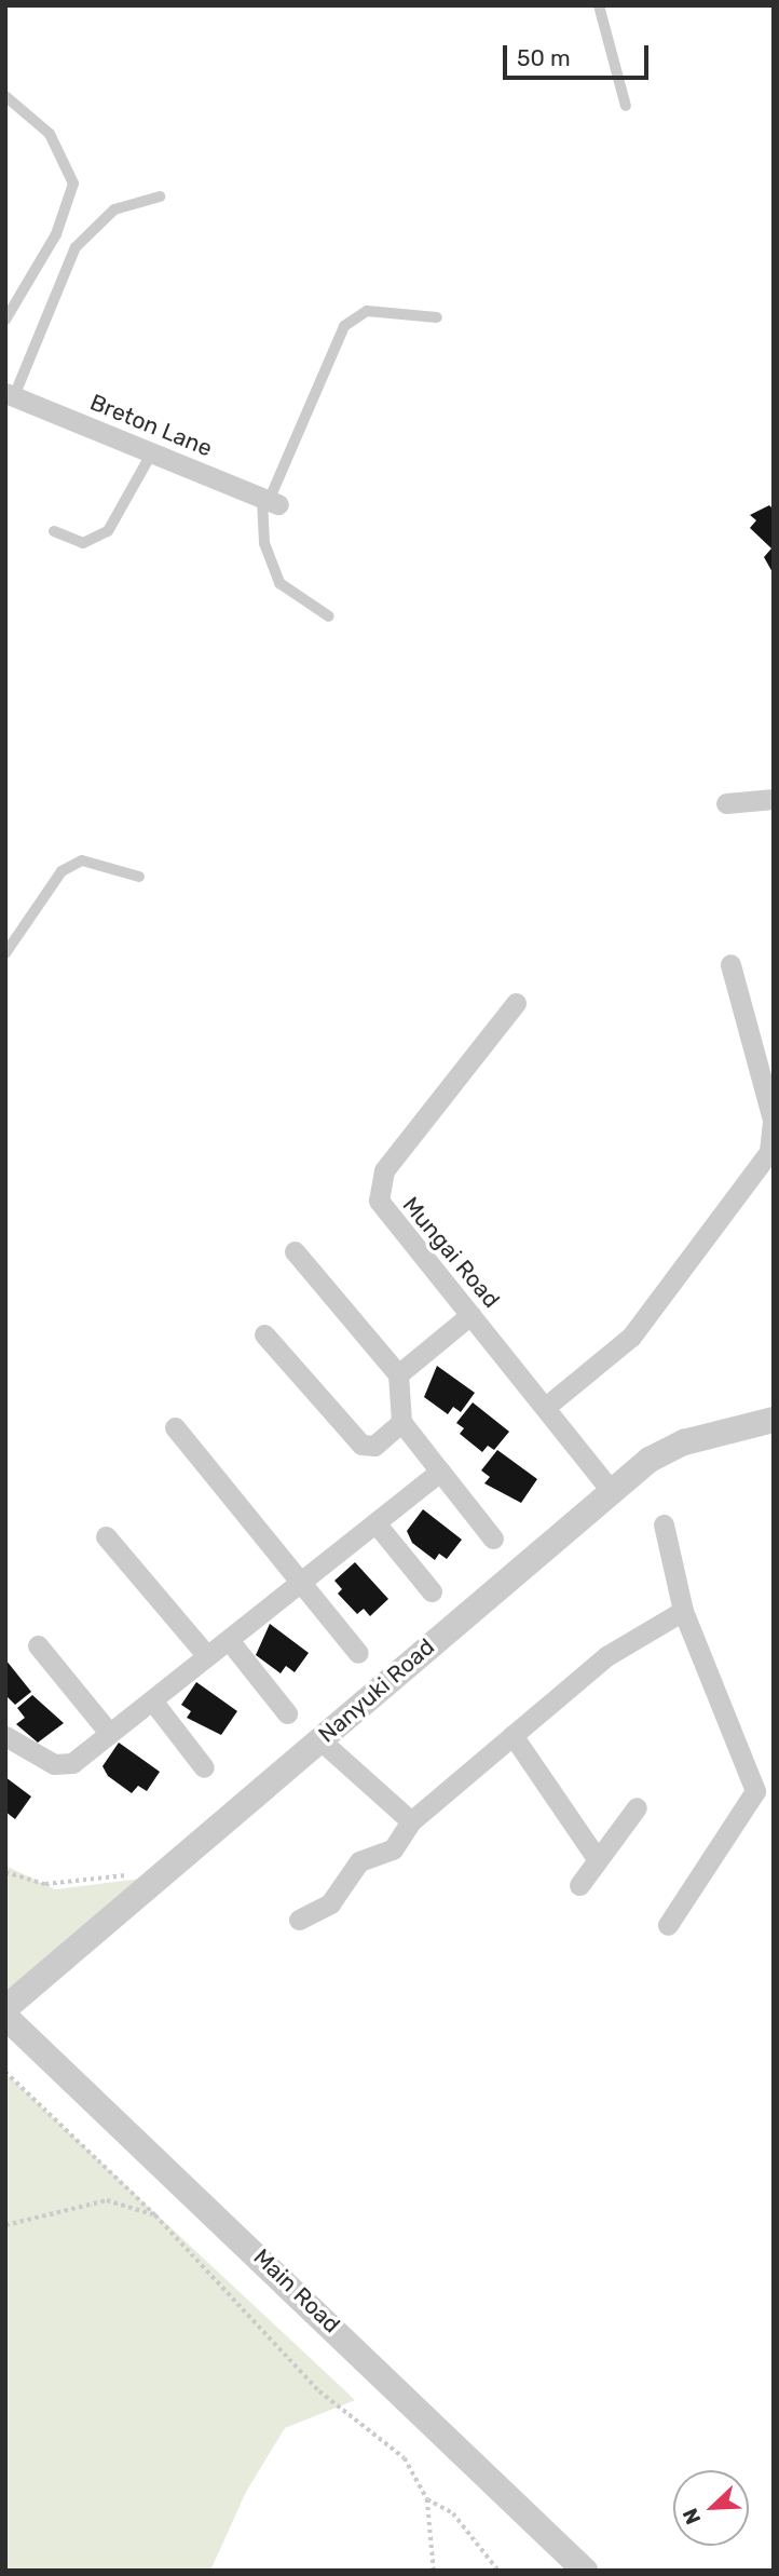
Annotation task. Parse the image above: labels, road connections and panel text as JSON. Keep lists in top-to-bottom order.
{
  "streets": {
    "street": [
      "Breton Lane",
      "Mungai Road",
      "Nanyuki Road",
      "Main Road"
    ]
  },
  "crossings": [
    ["Mungai Road", "Nanyuki Road"]
  ],
  "scale_bar": "50 m",
  "north": "bottom left"
}
